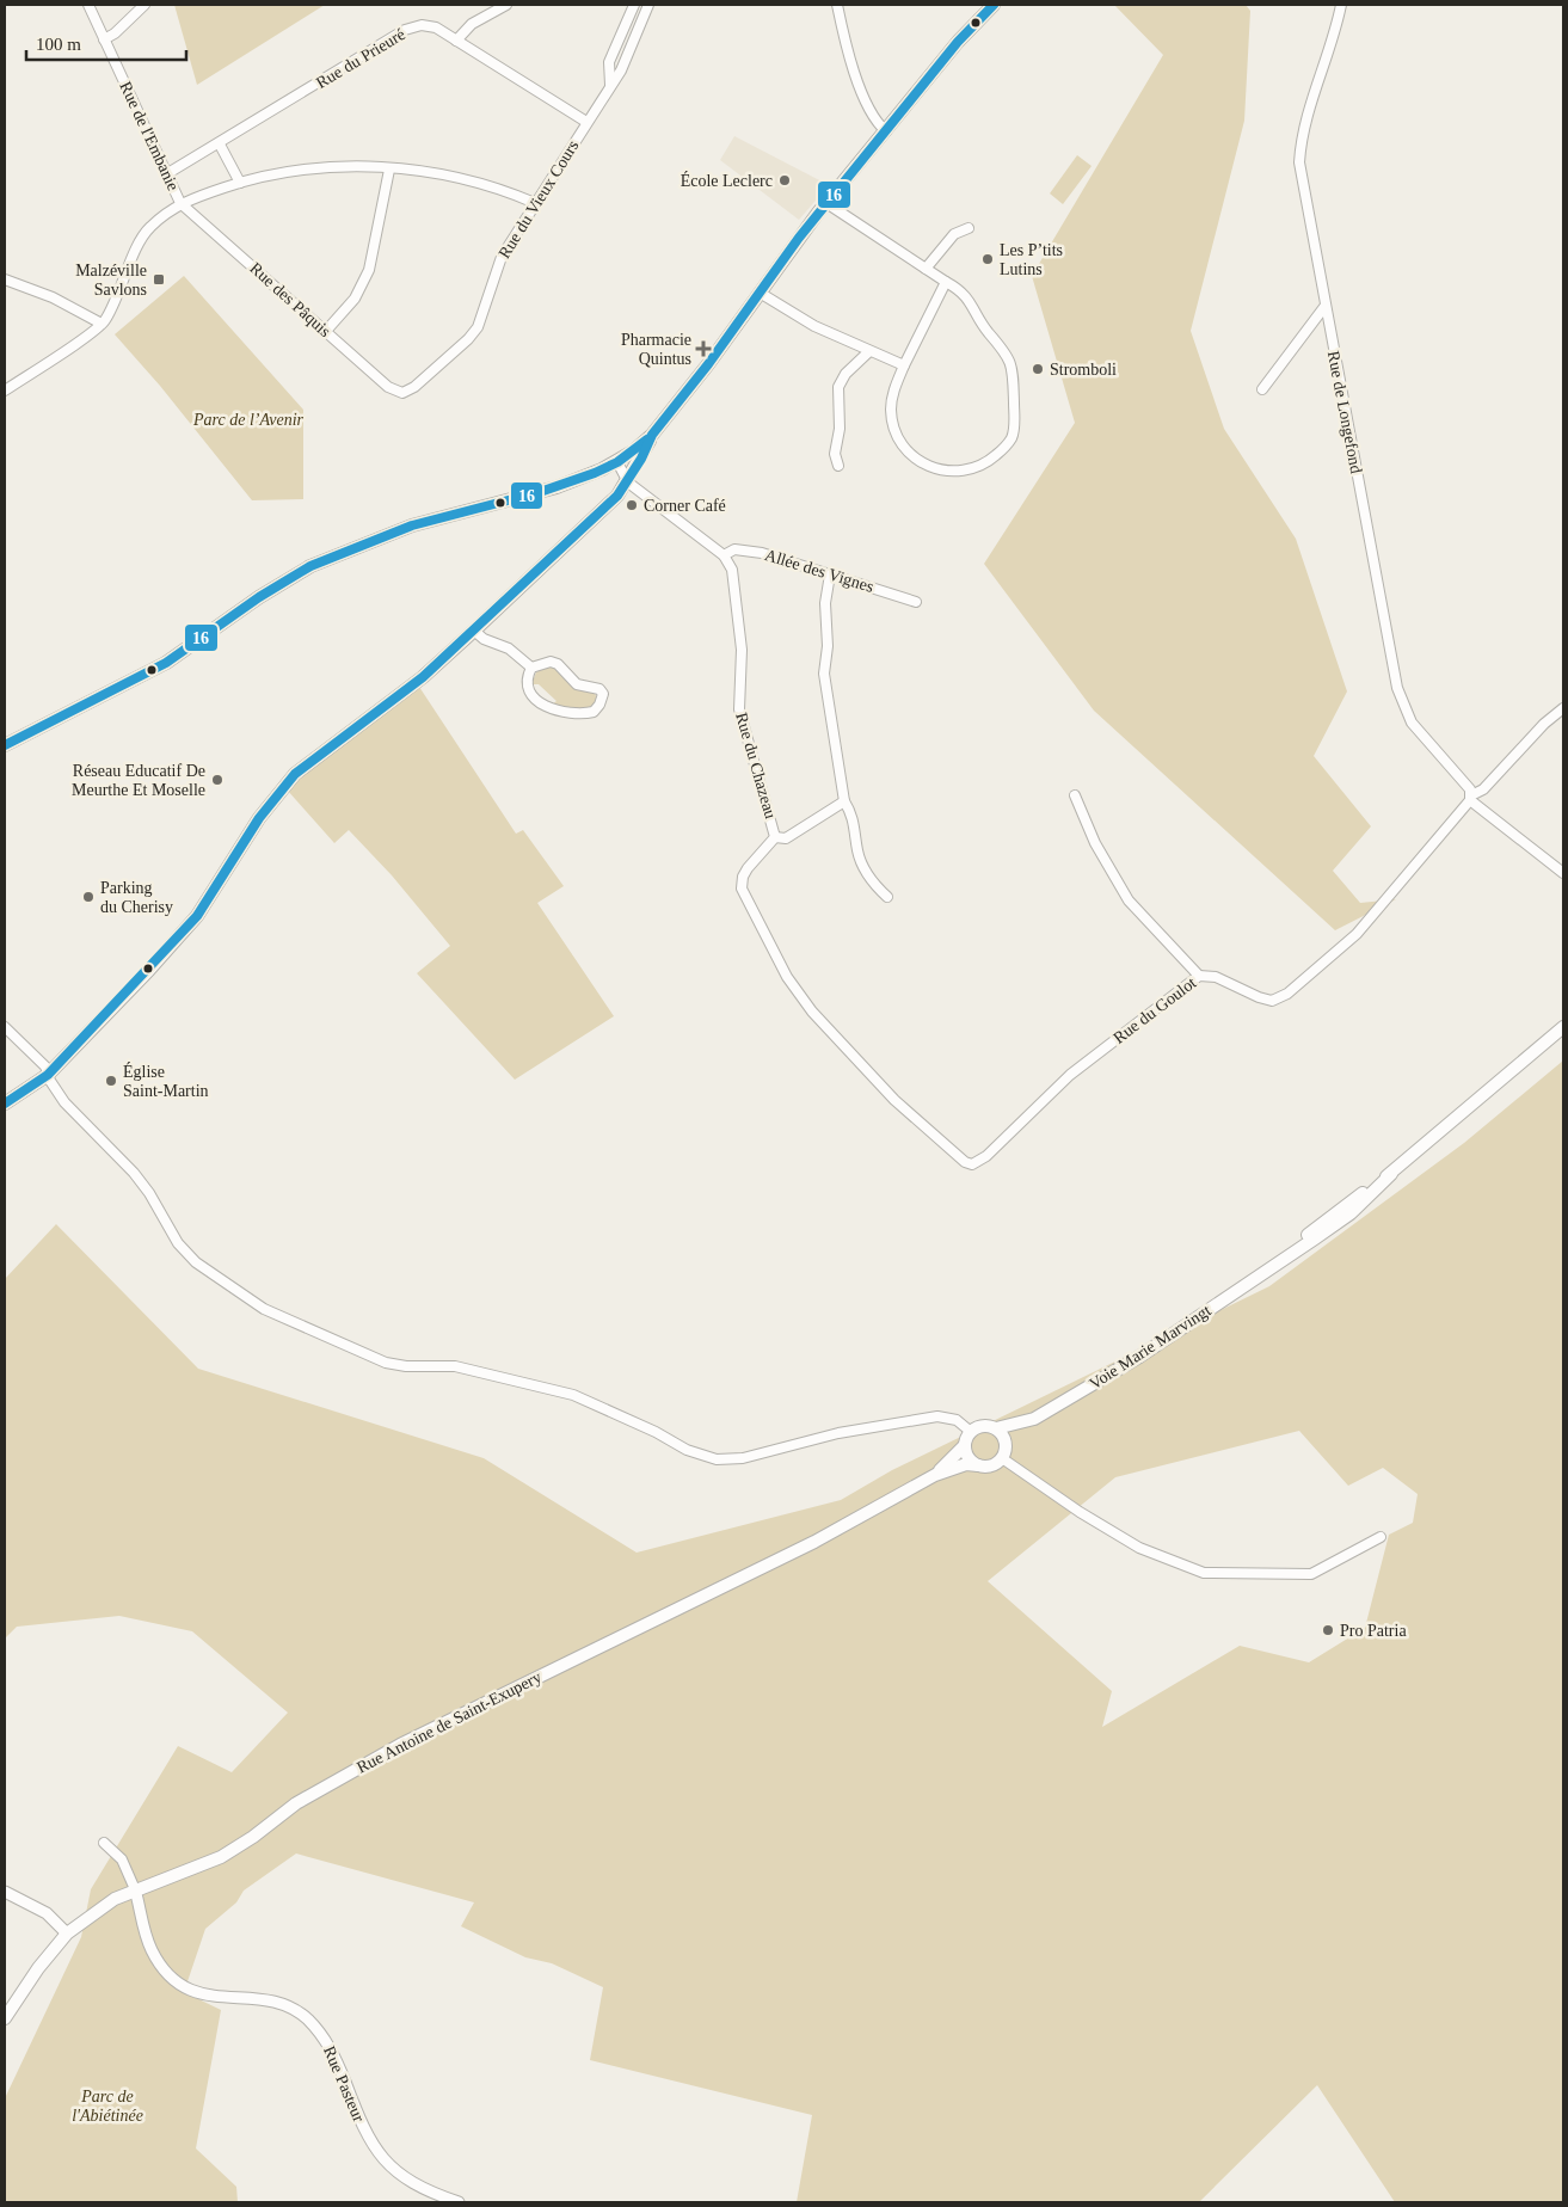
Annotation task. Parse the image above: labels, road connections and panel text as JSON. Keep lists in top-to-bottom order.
{
  "streets": {
    "main road": ["Voie Marie Marvingt", "Rue Antoine de Saint-Exupery"],
    "street": [
      "Rue du Prieuré",
      "Rue de l'Embanie",
      "Rue du Vieux Cours",
      "Rue des Pâquis",
      "Rue de Longefond",
      "Allée des Vignes",
      "Rue du Chazeau",
      "Rue du Goulot",
      "Rue Pasteur"
    ]
  },
  "crossings": [
    ["Rue du Prieuré", "Rue de l'Embanie"],
    ["Rue du Prieuré", "Rue du Vieux Cours"],
    ["Rue de l'Embanie", "Rue des Pâquis"],
    ["Rue du Vieux Cours", "Rue des Pâquis"],
    ["Rue de Longefond", "Rue du Goulot"],
    ["Allée des Vignes", "Rue du Chazeau"],
    ["Rue du Chazeau", "Rue du Goulot"],
    ["Voie Marie Marvingt", "Rue Antoine de Saint-Exupery"],
    ["Rue Antoine de Saint-Exupery", "Rue Pasteur"]
  ],
  "parks": ["Parc de l’Avenir", "Parc de l'Abiétinée"],
  "places": {
    "other": [
      "École Leclerc",
      "Les P’tits Lutins",
      "Stromboli",
      "Corner Café",
      "Réseau Educatif De Meurthe Et Moselle",
      "Parking du Cherisy",
      "Église Saint-Martin",
      "Pro Patria"
    ],
    "transit": ["Malzéville Savlons"],
    "health": ["Pharmacie Quintus"]
  },
  "lines": ["transit line 16"],
  "scale_bar": "100 m"
}
